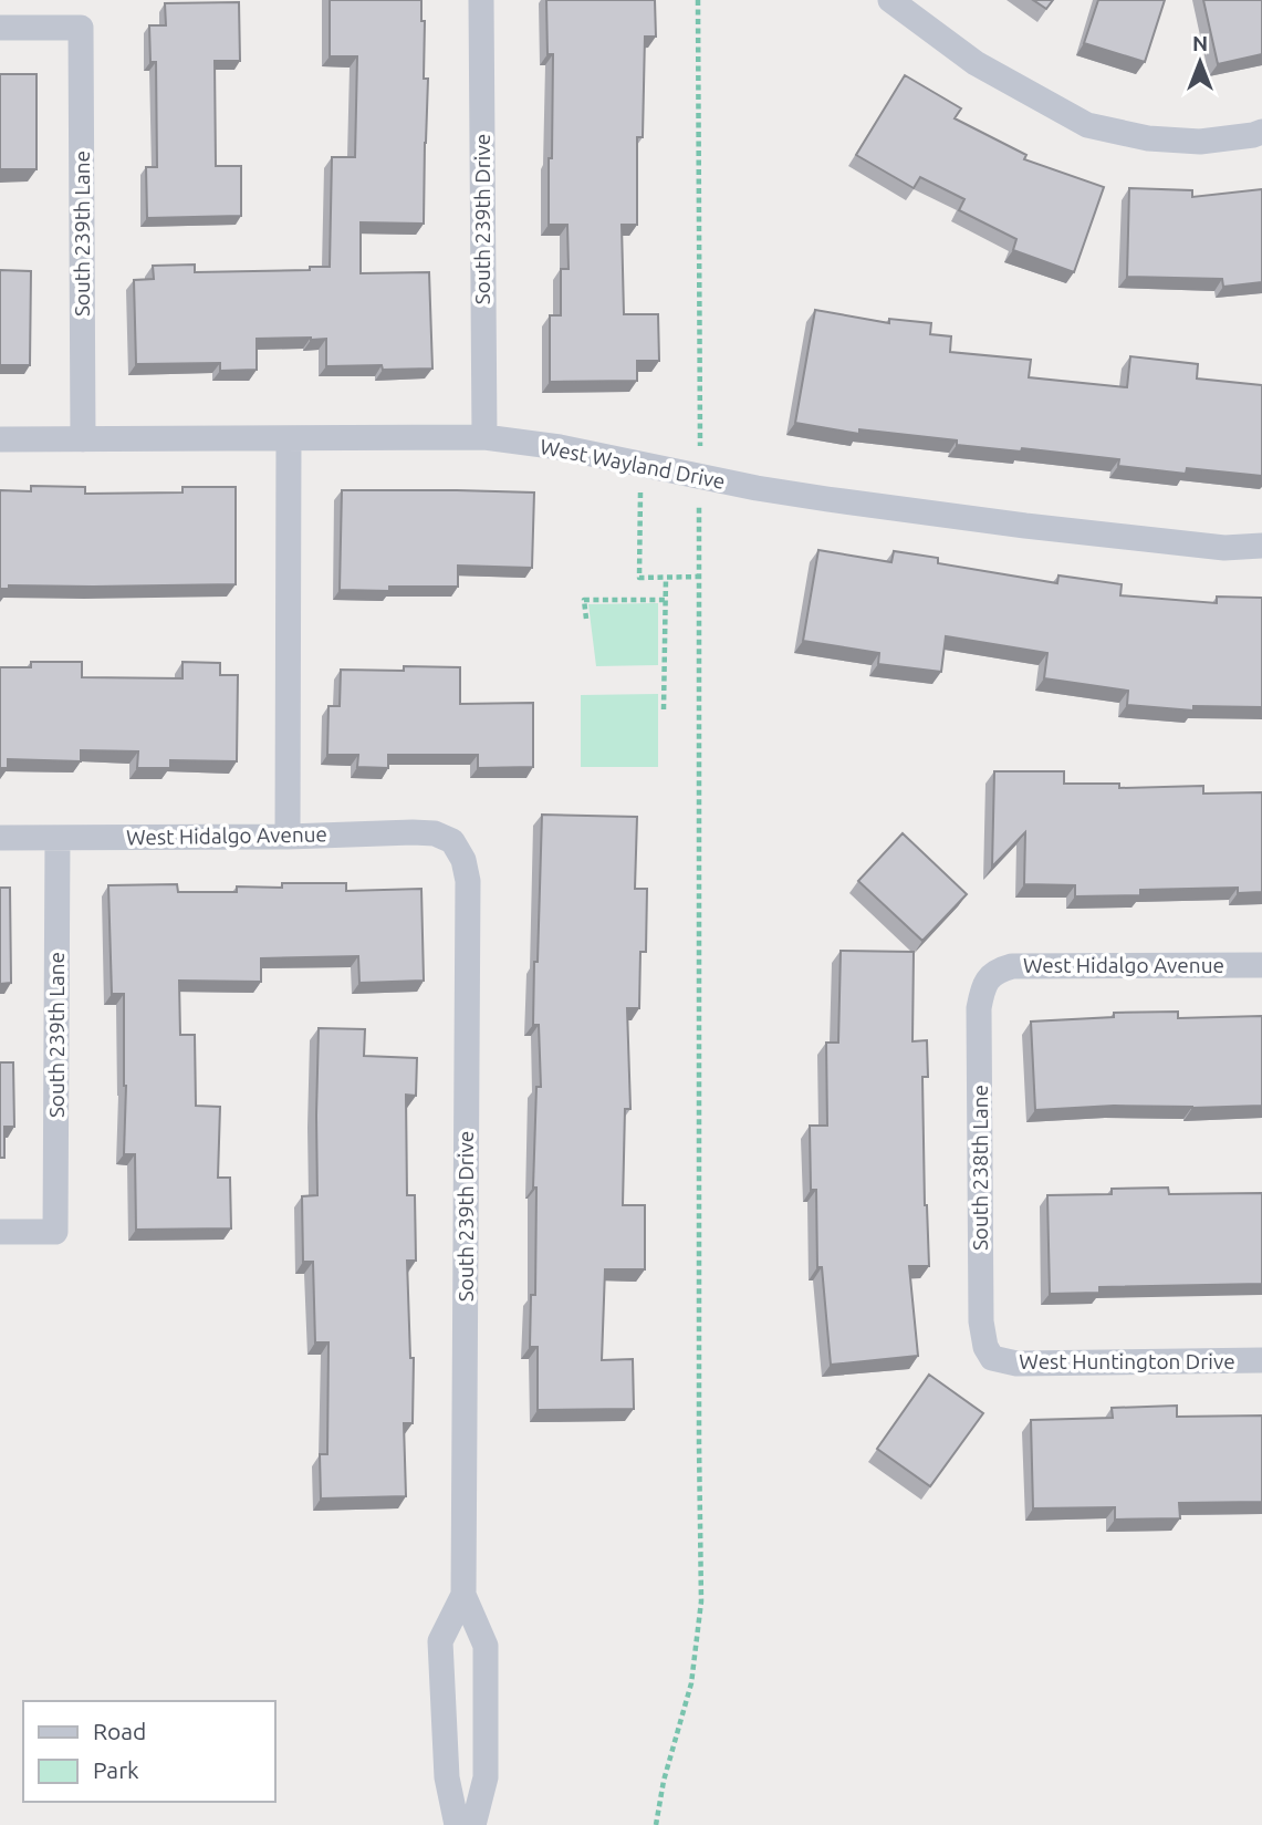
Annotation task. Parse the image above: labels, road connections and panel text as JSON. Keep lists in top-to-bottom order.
{
  "streets": {
    "street": [
      "South 239th Drive",
      "South 239th Lane",
      "West Wayland Drive",
      "West Hidalgo Avenue",
      "South 238th Lane",
      "West Huntington Drive"
    ]
  },
  "crossings": [
    ["South 239th Drive", "West Wayland Drive"],
    ["South 239th Drive", "West Hidalgo Avenue"],
    ["South 239th Lane", "West Wayland Drive"],
    ["South 239th Lane", "West Hidalgo Avenue"],
    ["West Hidalgo Avenue", "South 238th Lane"],
    ["South 238th Lane", "West Huntington Drive"]
  ],
  "legend": ["Road", "Park"],
  "north": "top"
}
